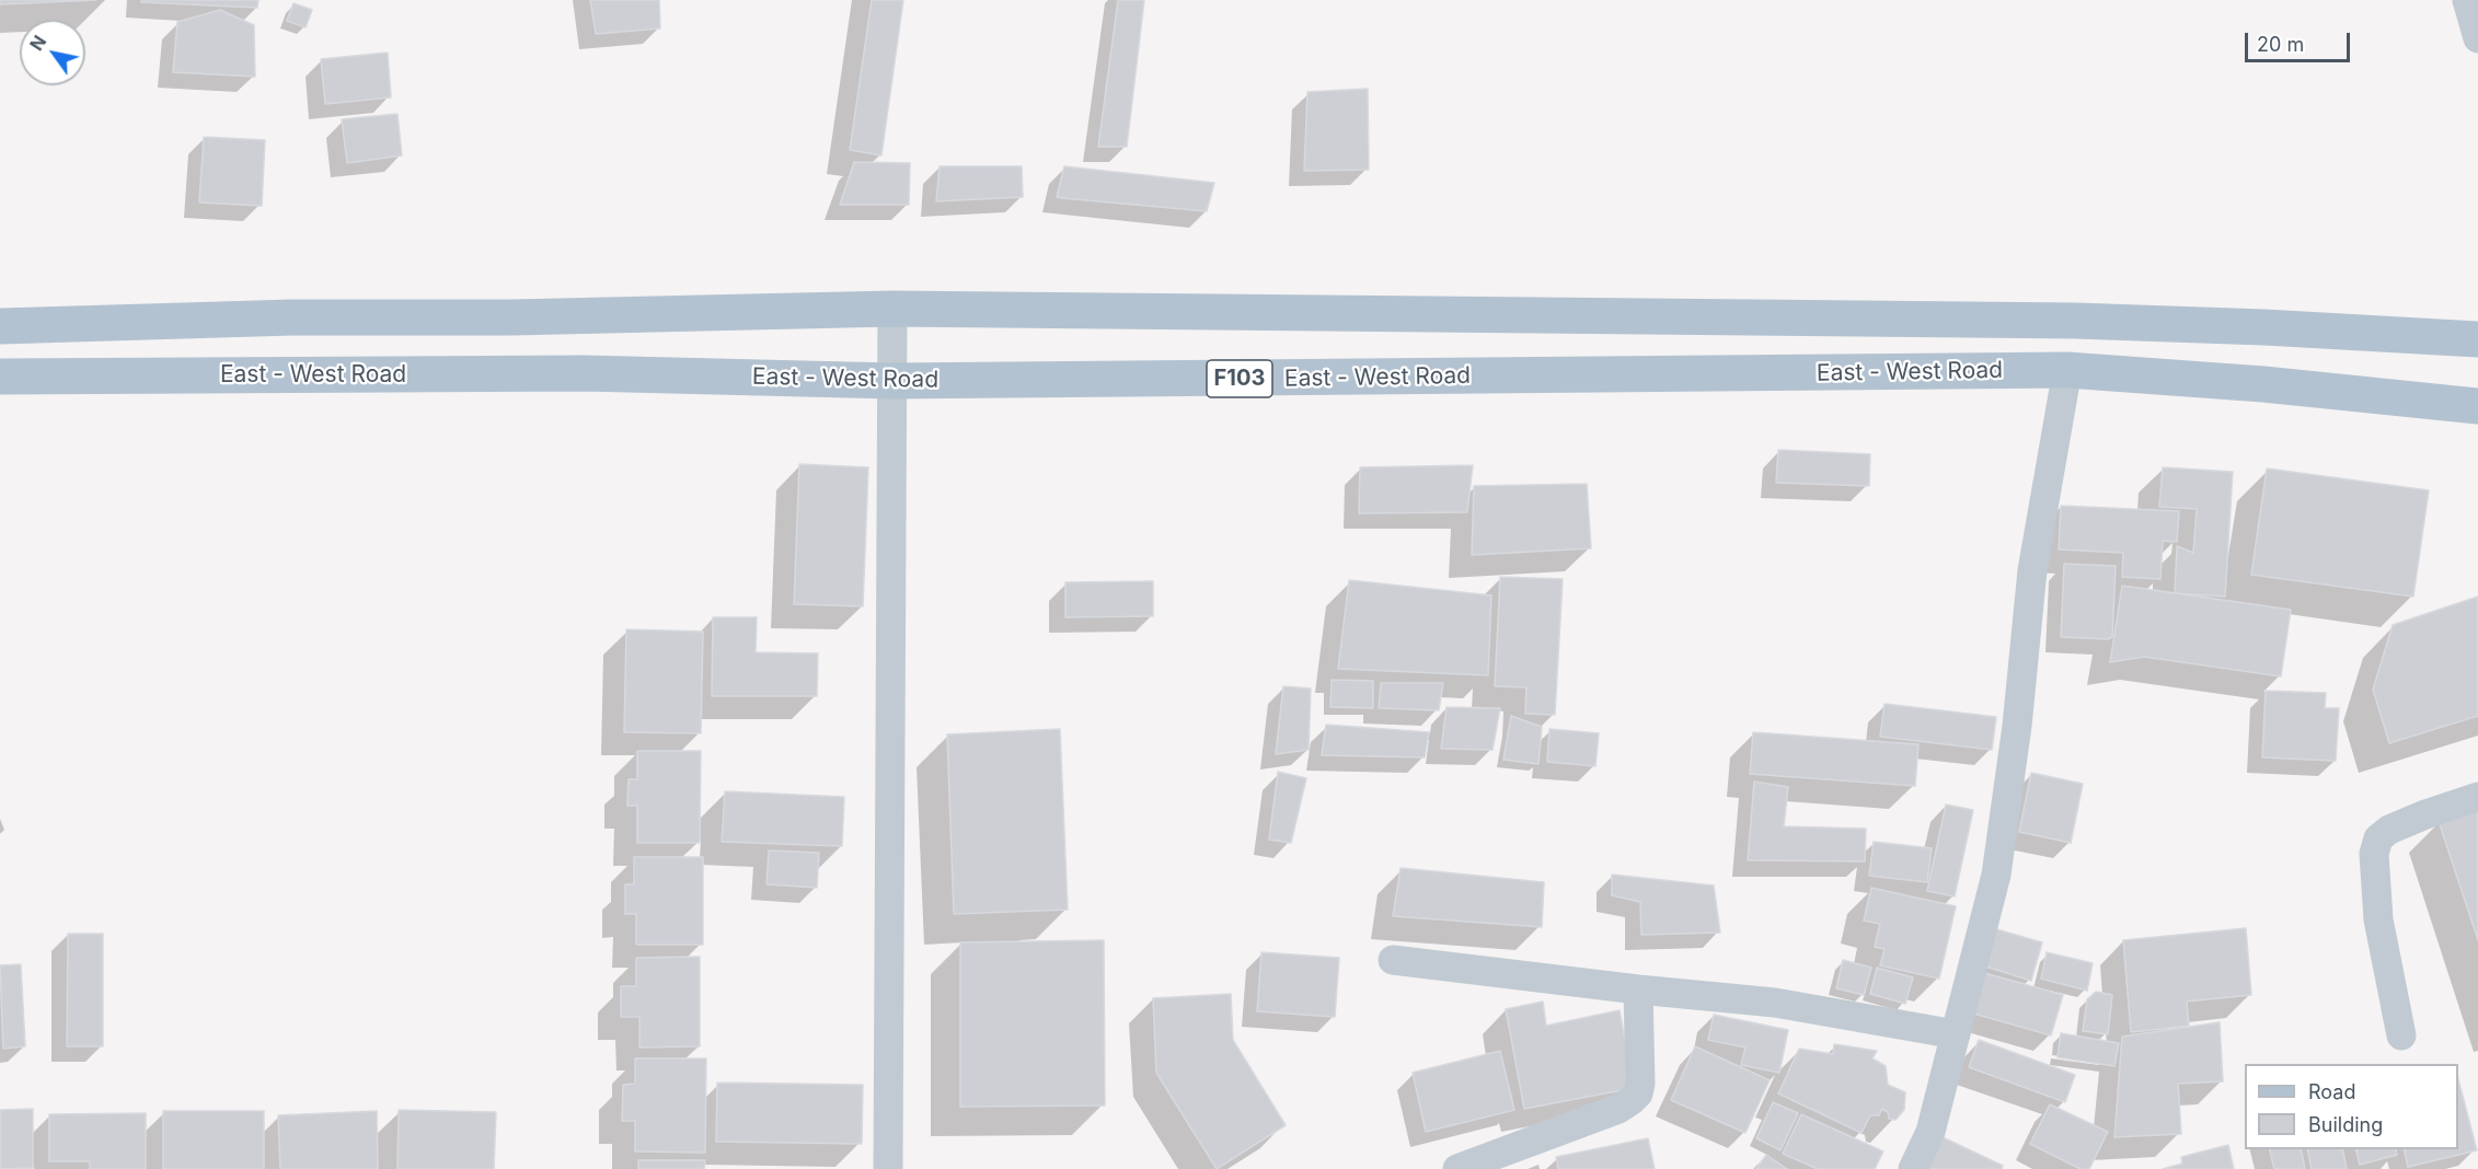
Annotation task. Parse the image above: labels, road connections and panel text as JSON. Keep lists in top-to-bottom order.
{
  "streets": {
    "main road": ["East - West Road", "F103"]
  },
  "legend": ["Road", "Building"],
  "scale_bar": "20 m",
  "north": "top left"
}
